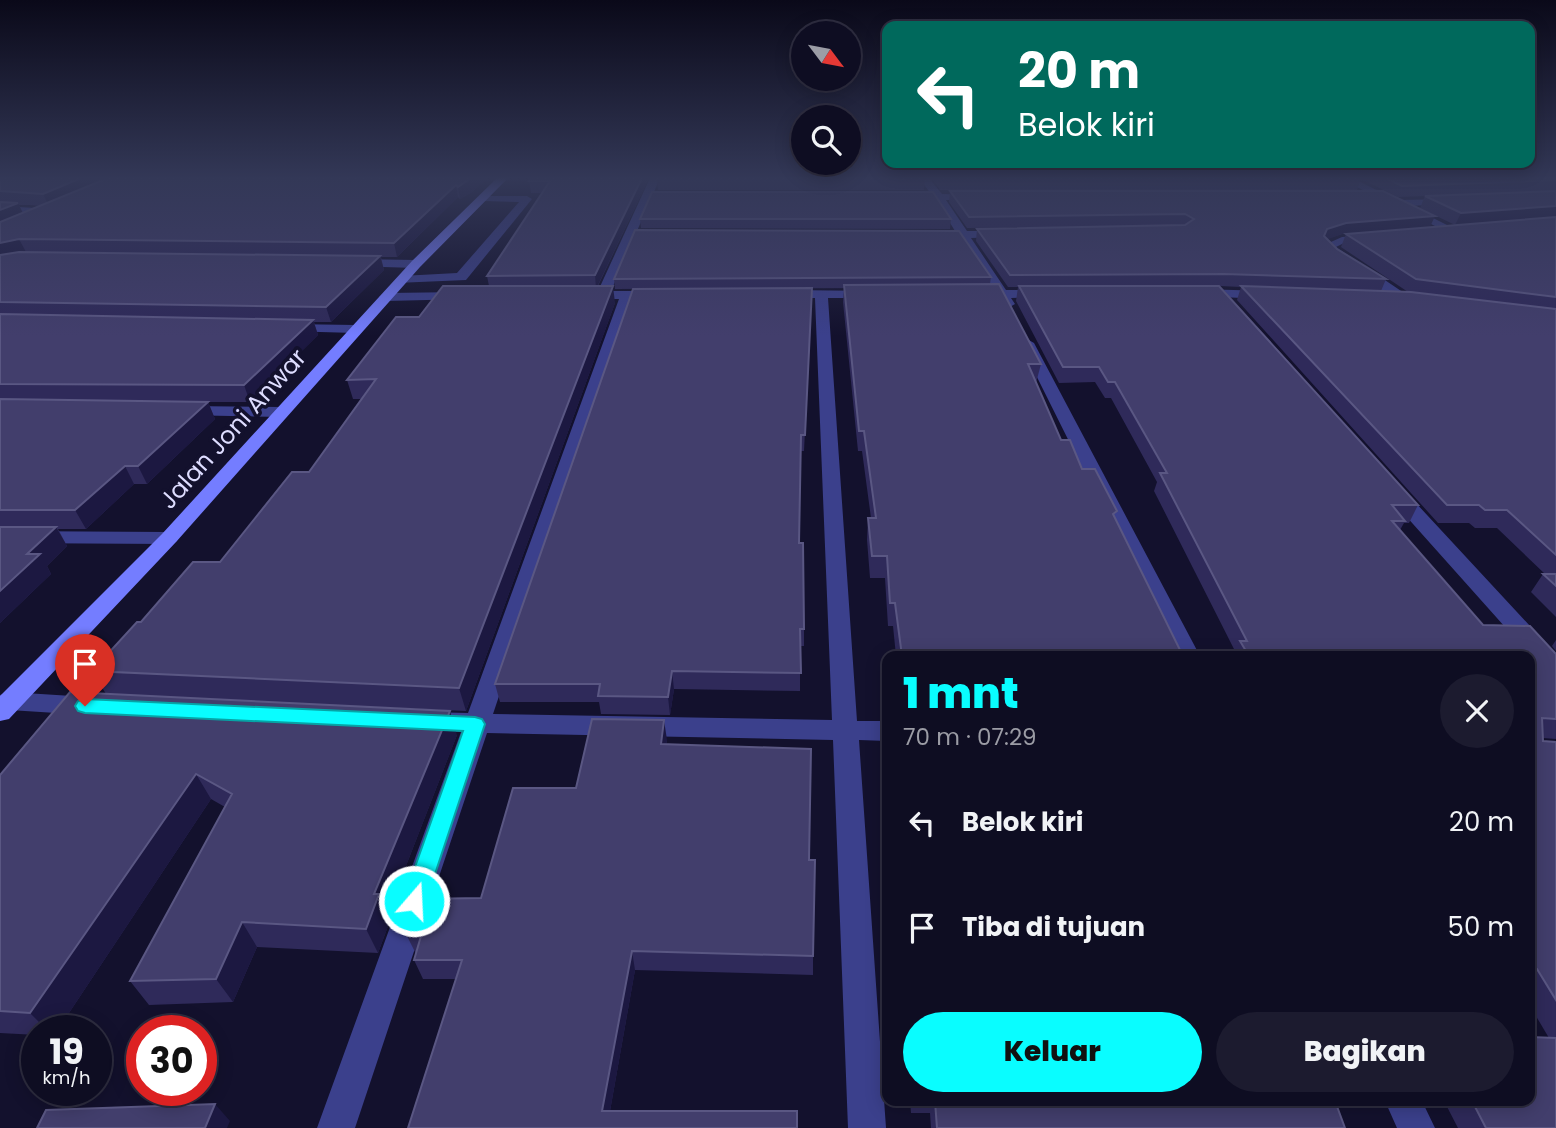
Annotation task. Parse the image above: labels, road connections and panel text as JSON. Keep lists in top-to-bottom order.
{
  "streets": {
    "main road": ["Jalan Joni Anwar"]
  },
  "north": "bottom right",
  "page": {
    "turn": ["20 m", "Belok kiri"],
    "heading": ["1 mnt", "70 m · 07:29"],
    "list": [
      {
        "name": "Belok kiri",
        "value": "20 m"
      },
      {
        "name": "Tiba di tujuan",
        "value": "50 m"
      }
    ],
    "buttons": ["Keluar", "Bagikan"],
    "speed": "19 km/h",
    "limit": "30"
  }
}
